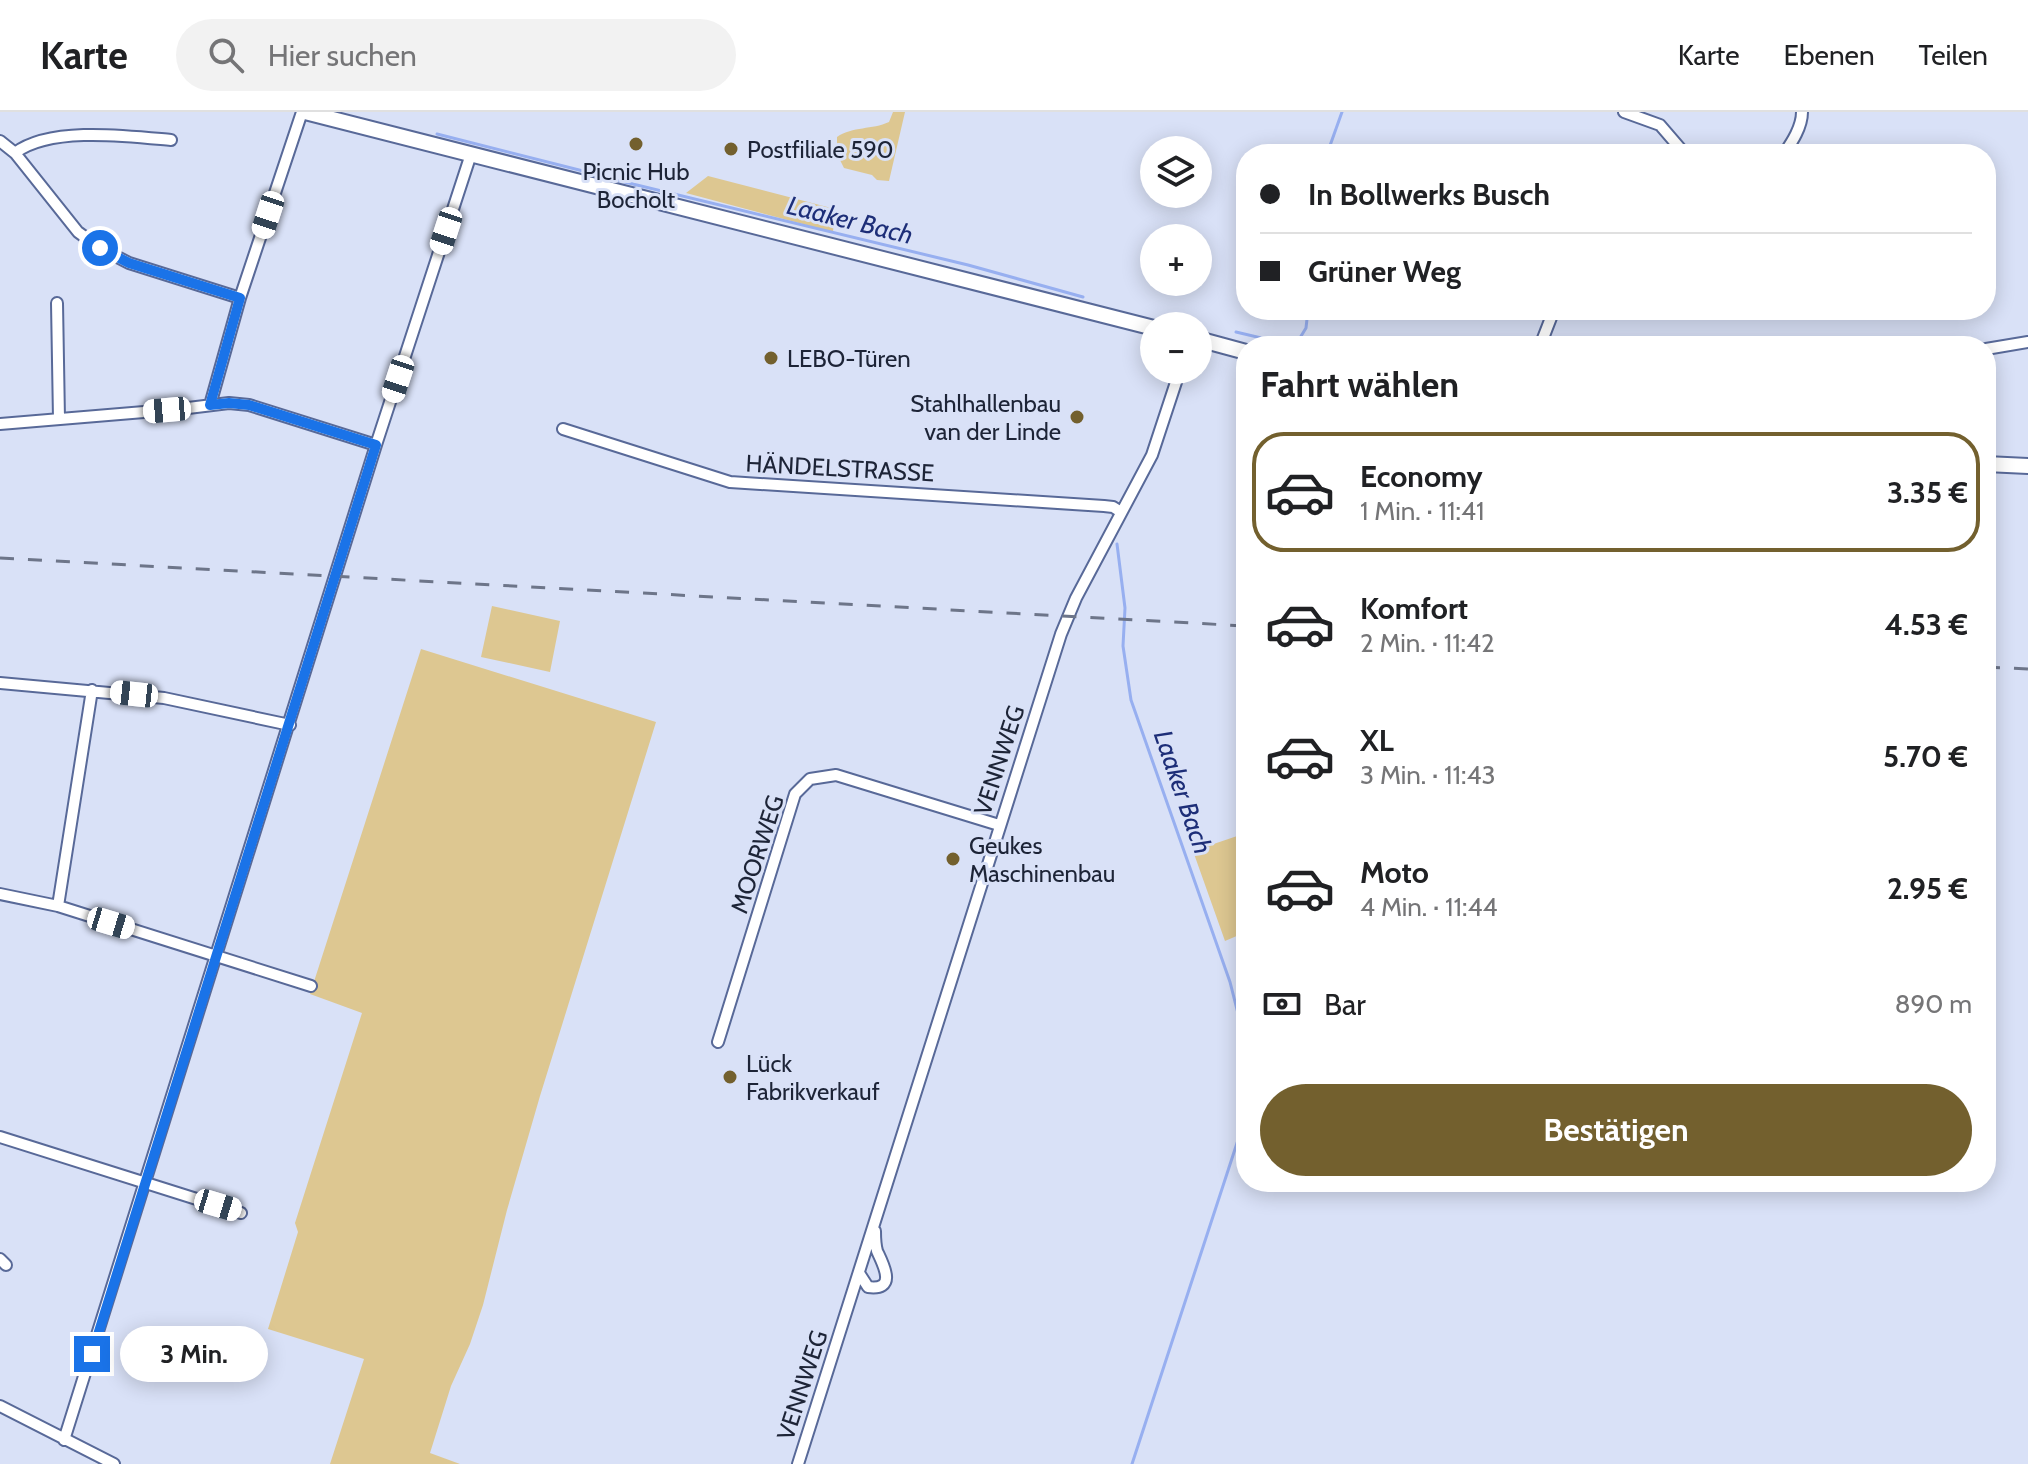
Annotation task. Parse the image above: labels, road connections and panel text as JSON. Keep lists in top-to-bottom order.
{
  "streets": {
    "street": ["HÄNDELSTRASSE", "VENNWEG", "MOORWEG"]
  },
  "crossings": [
    ["HÄNDELSTRASSE", "VENNWEG"],
    ["VENNWEG", "MOORWEG"]
  ],
  "water": ["Laaker Bach"],
  "places": [
    "Picnic Hub Bocholt",
    "Postfiliale 590",
    "LEBO-Türen",
    "Stahlhallenbau van der Linde",
    "Geukes Maschinenbau",
    "Lück Fabrikverkauf"
  ],
  "page": {
    "header": "Karte",
    "search": "Hier suchen",
    "nav": ["Karte", "Ebenen", "Teilen"],
    "map_buttons": ["+", "−"],
    "banner": ["In Bollwerks Busch", "Grüner Weg"],
    "heading": "Fahrt wählen",
    "list": [
      {
        "name": "Economy",
        "note": "1 Min. · 11:41",
        "value": "3.35 €"
      },
      {
        "name": "Komfort",
        "note": "2 Min. · 11:42",
        "value": "4.53 €"
      },
      {
        "name": "XL",
        "note": "3 Min. · 11:43",
        "value": "5.70 €"
      },
      {
        "name": "Moto",
        "note": "4 Min. · 11:44",
        "value": "2.95 €"
      }
    ],
    "pay": ["Bar", "890 m"],
    "buttons": "Bestätigen",
    "bubble": "3 Min."
  }
}
